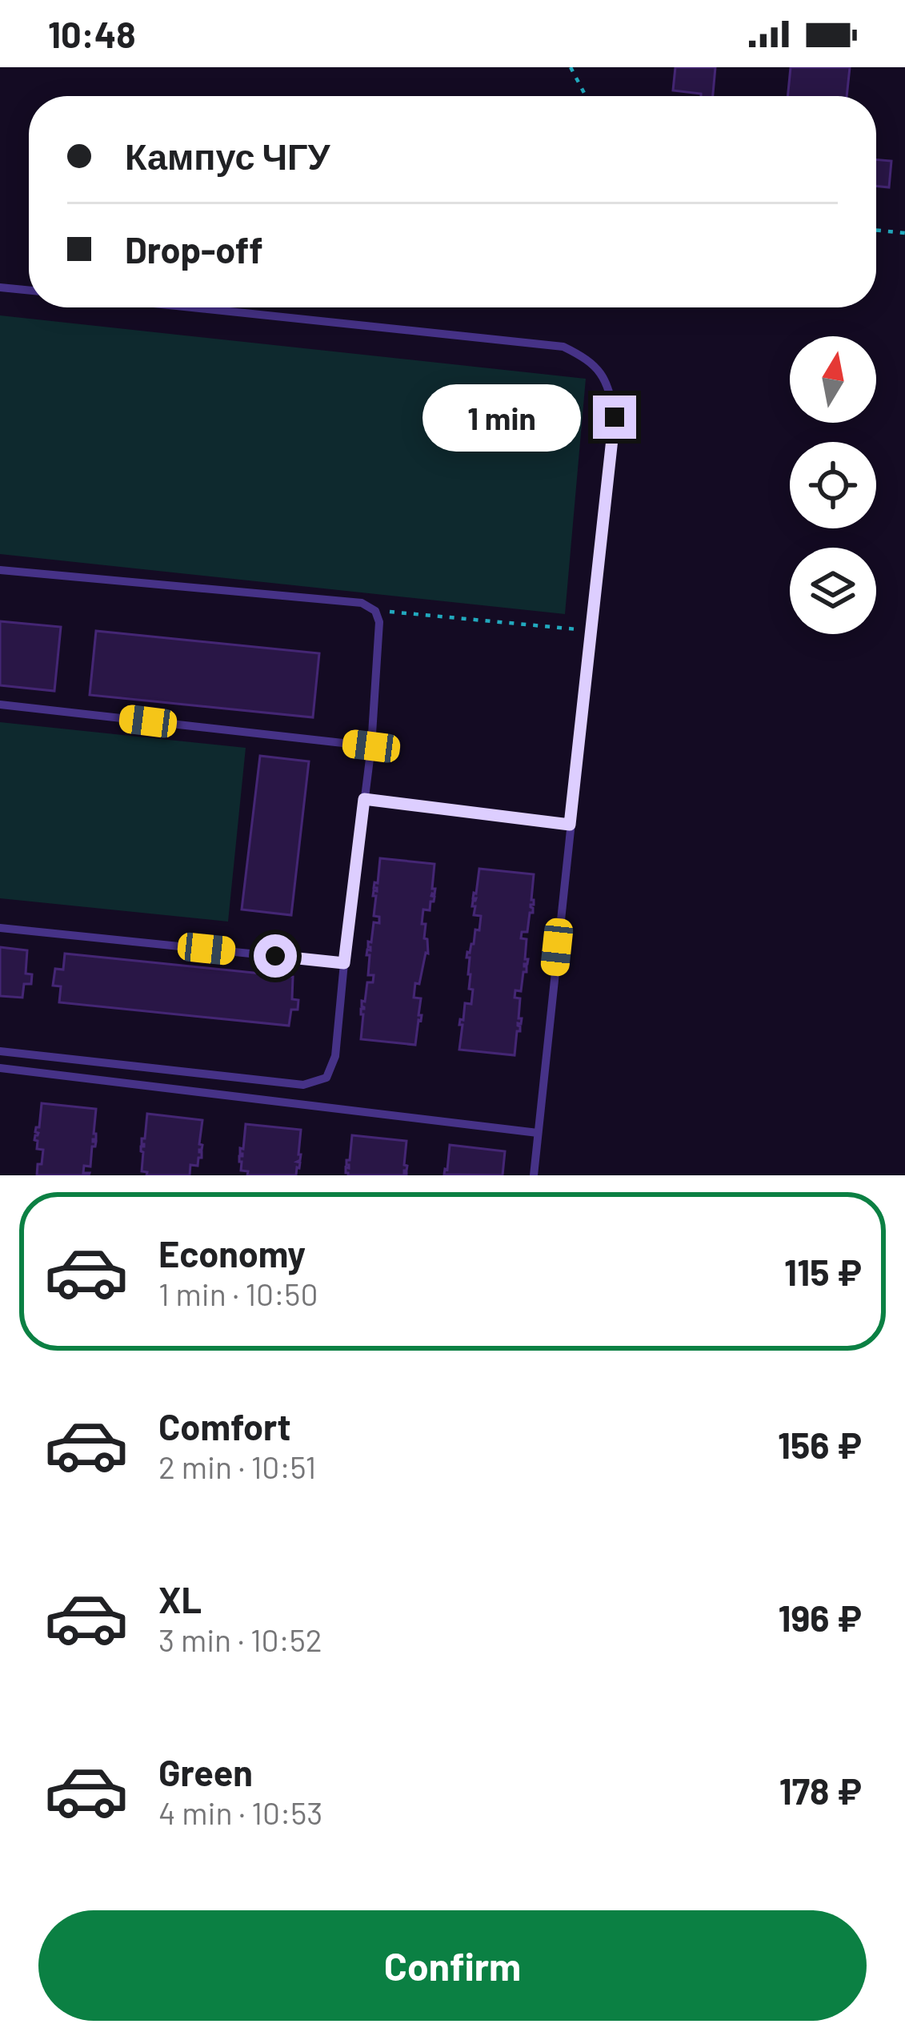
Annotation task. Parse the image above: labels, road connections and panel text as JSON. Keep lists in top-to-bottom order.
{
  "north": "top",
  "page": {
    "status": "10:48",
    "banner": ["Кампус ЧГУ", "Drop-off"],
    "bubble": "1 min",
    "list": [
      {
        "name": "Economy",
        "note": "1 min · 10:50",
        "value": "115 ₽"
      },
      {
        "name": "Comfort",
        "note": "2 min · 10:51",
        "value": "156 ₽"
      },
      {
        "name": "XL",
        "note": "3 min · 10:52",
        "value": "196 ₽"
      },
      {
        "name": "Green",
        "note": "4 min · 10:53",
        "value": "178 ₽"
      }
    ],
    "buttons": "Confirm"
  }
}
